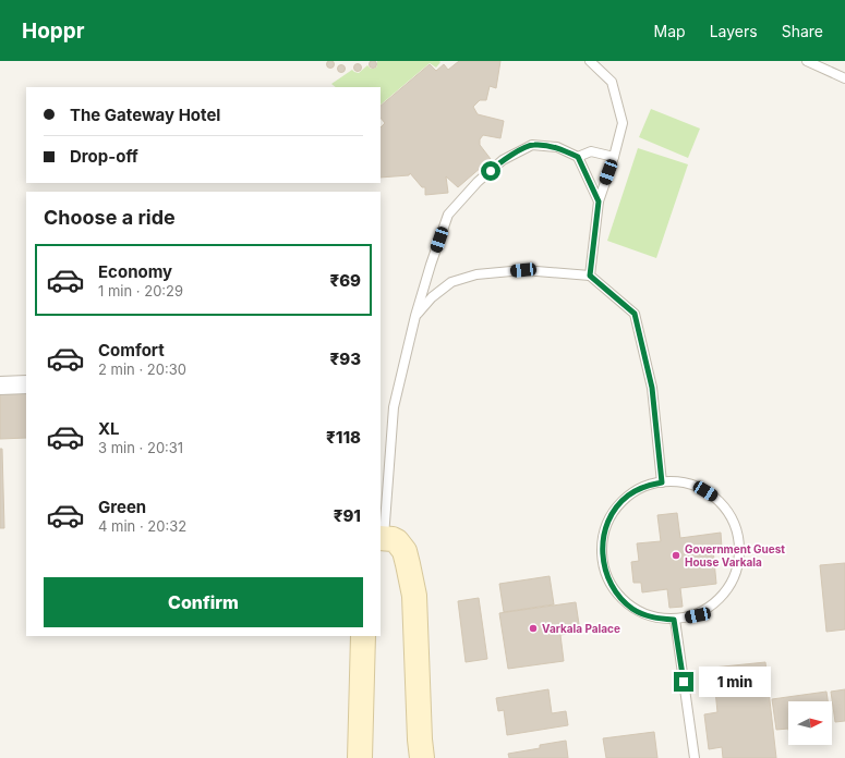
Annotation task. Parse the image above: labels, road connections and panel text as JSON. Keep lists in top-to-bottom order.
{
  "places": ["Government Guest House Varkala", "Varkala Palace"],
  "north": "right",
  "page": {
    "header": "Hoppr",
    "nav": ["Map", "Layers", "Share"],
    "banner": ["The Gateway Hotel", "Drop-off"],
    "heading": "Choose a ride",
    "list": [
      {
        "name": "Economy",
        "note": "1 min · 20:29",
        "value": "₹69"
      },
      {
        "name": "Comfort",
        "note": "2 min · 20:30",
        "value": "₹93"
      },
      {
        "name": "XL",
        "note": "3 min · 20:31",
        "value": "₹118"
      },
      {
        "name": "Green",
        "note": "4 min · 20:32",
        "value": "₹91"
      }
    ],
    "buttons": "Confirm",
    "bubble": "1 min"
  }
}
